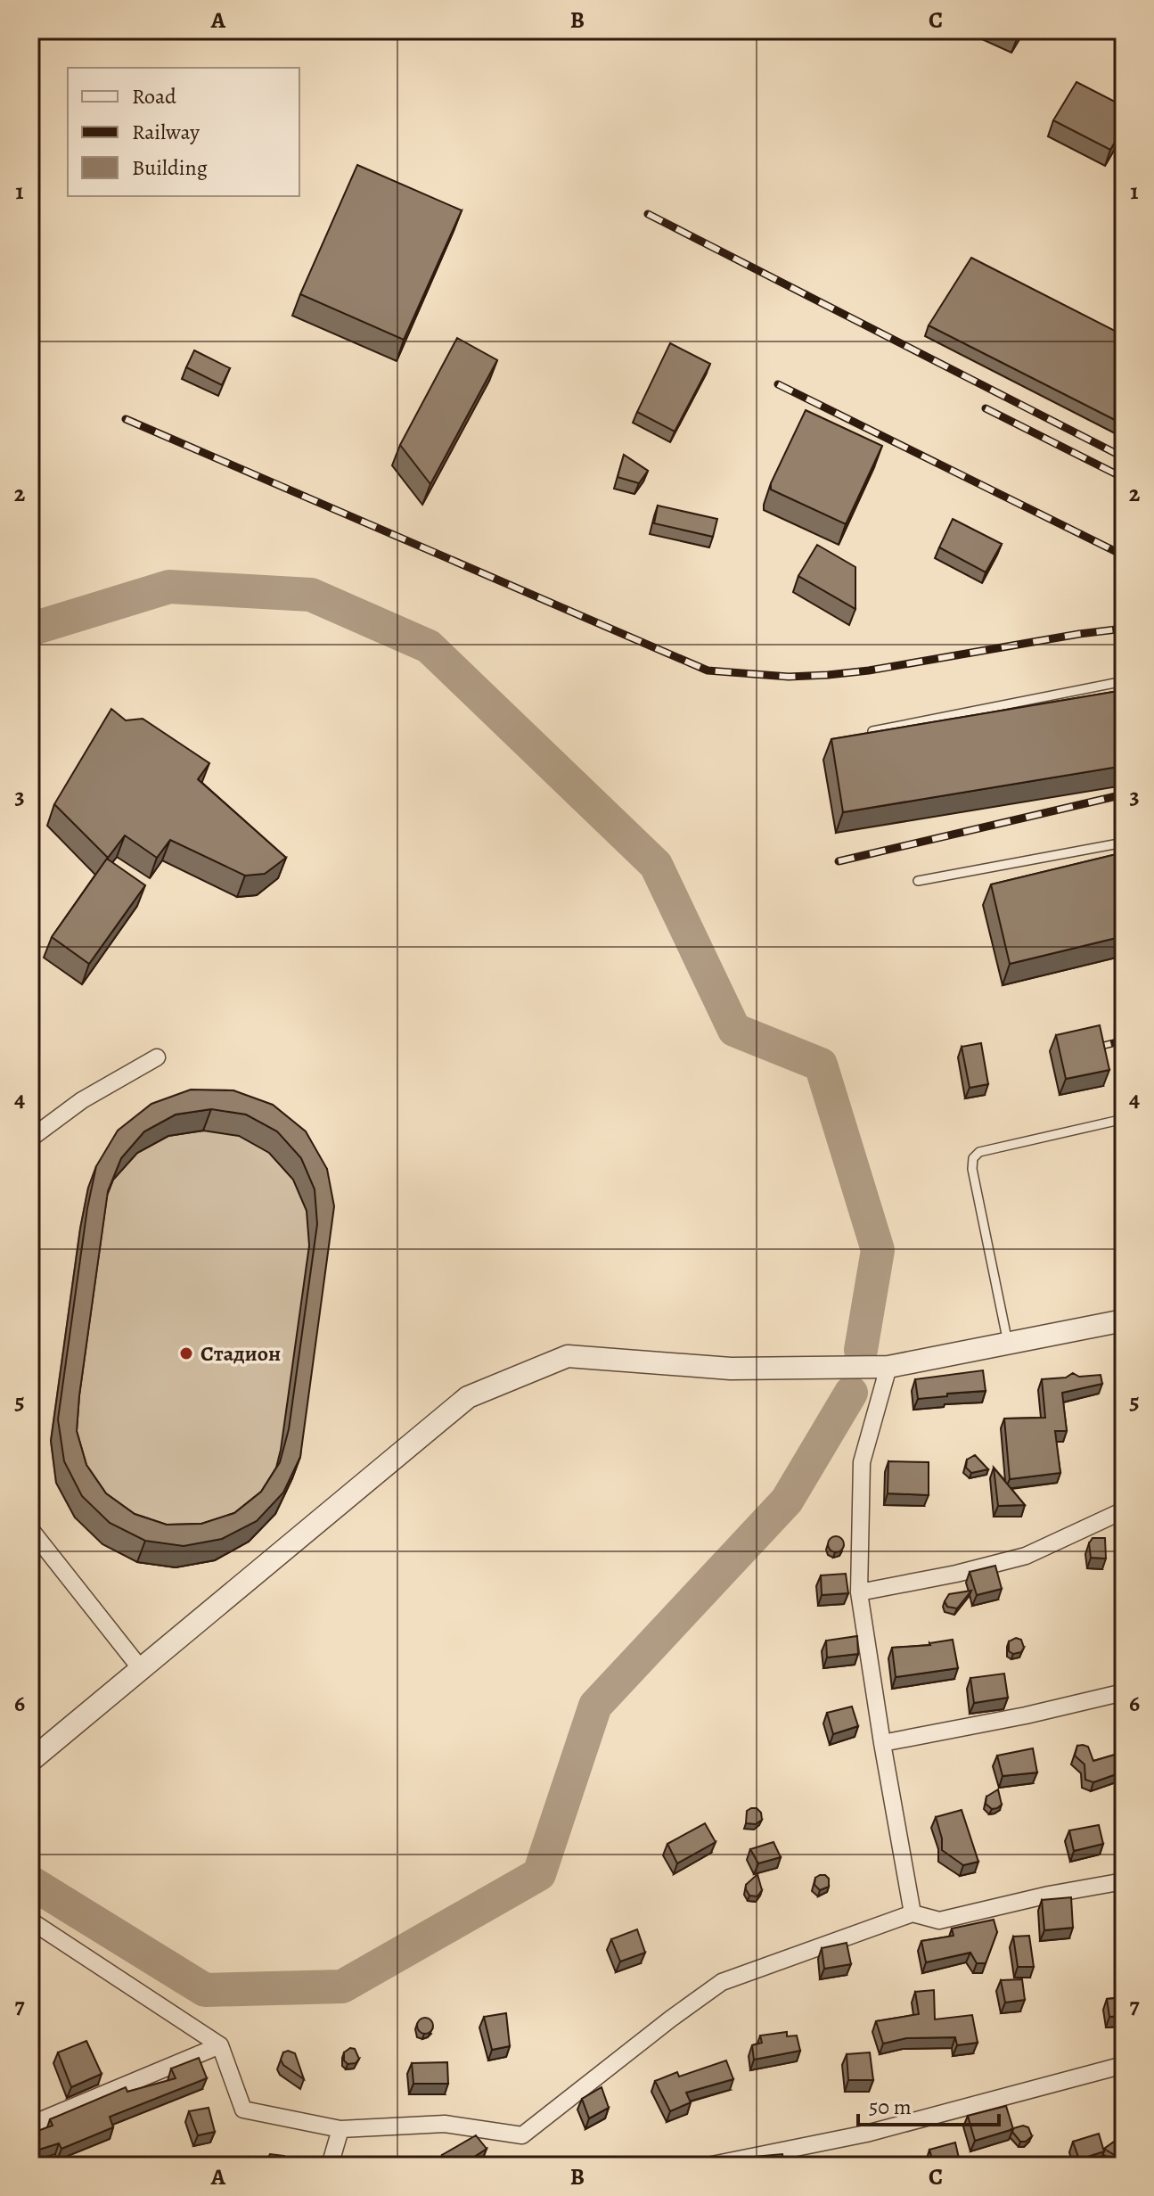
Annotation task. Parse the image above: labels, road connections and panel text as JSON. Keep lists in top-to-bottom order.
{
  "places": ["Стадион"],
  "legend": ["Road", "Railway", "Building"],
  "scale_bar": "50 m",
  "grid": {
    "columns": ["A", "B", "C"],
    "rows": [
      "1",
      "2",
      "3",
      "4",
      "5",
      "6",
      "7"
    ]
  }
}
